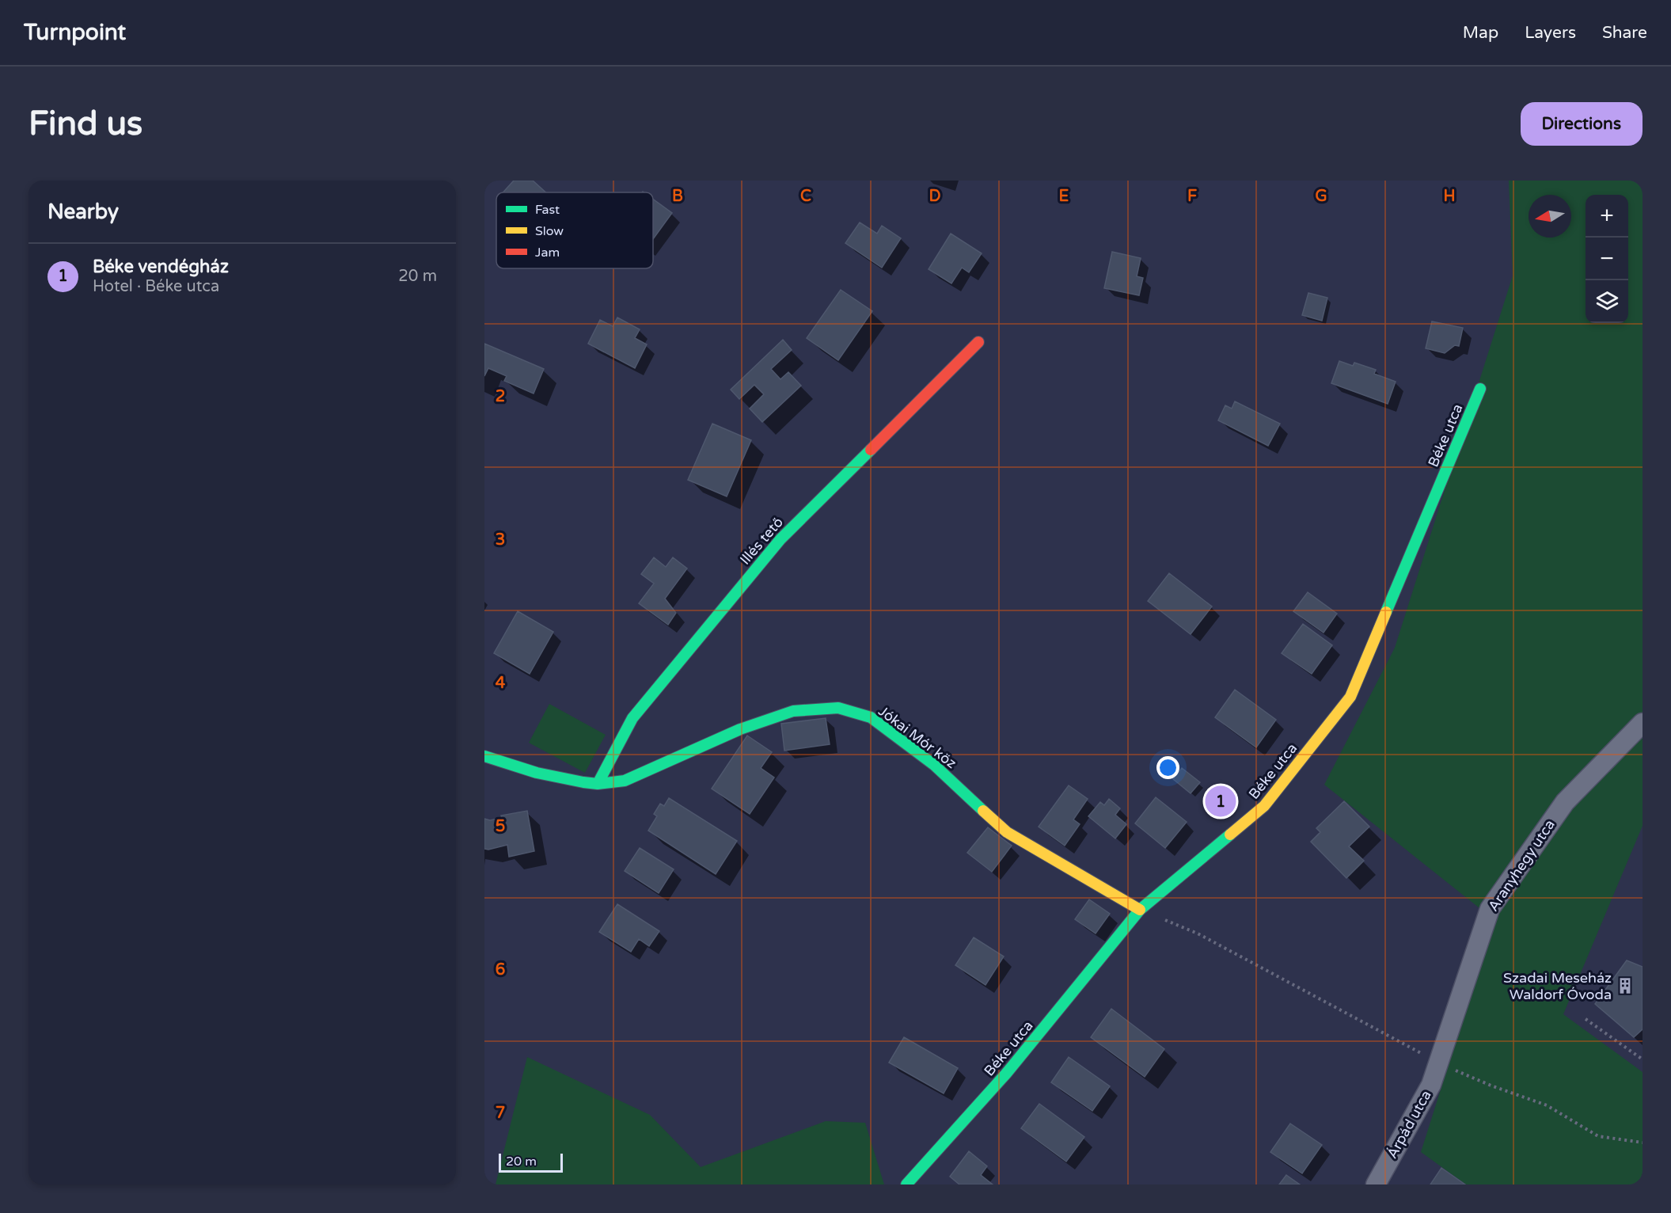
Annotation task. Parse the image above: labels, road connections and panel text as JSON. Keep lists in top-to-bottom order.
{
  "streets": {
    "street": [
      "Béke utca",
      "Illés tető",
      "Jókai Mór köz",
      "Aranyhegy utca",
      "Árpád utca"
    ]
  },
  "crossings": [
    ["Béke utca", "Jókai Mór köz"],
    ["Illés tető", "Jókai Mór köz"],
    ["Aranyhegy utca", "Árpád utca"]
  ],
  "places": {
    "building": ["Szadai Meseház Waldorf Óvoda"]
  },
  "legend": ["Fast", "Slow", "Jam"],
  "scale_bar": "20 m",
  "north": "left",
  "page": {
    "header": "Turnpoint",
    "nav": ["Map", "Layers", "Share"],
    "buttons": "Directions",
    "title": "Find us",
    "heading": "Nearby",
    "map_buttons": ["+", "−"],
    "list": [
      {
        "mark": "1",
        "name": "Béke vendégház",
        "note": "Hotel · Béke utca",
        "value": "20 m"
      }
    ],
    "pins": "1",
    "scale": "20 m"
  },
  "grid": {
    "columns": [
      "B",
      "C",
      "D",
      "E",
      "F",
      "G",
      "H"
    ],
    "rows": [
      "2",
      "3",
      "4",
      "5",
      "6",
      "7"
    ]
  }
}
